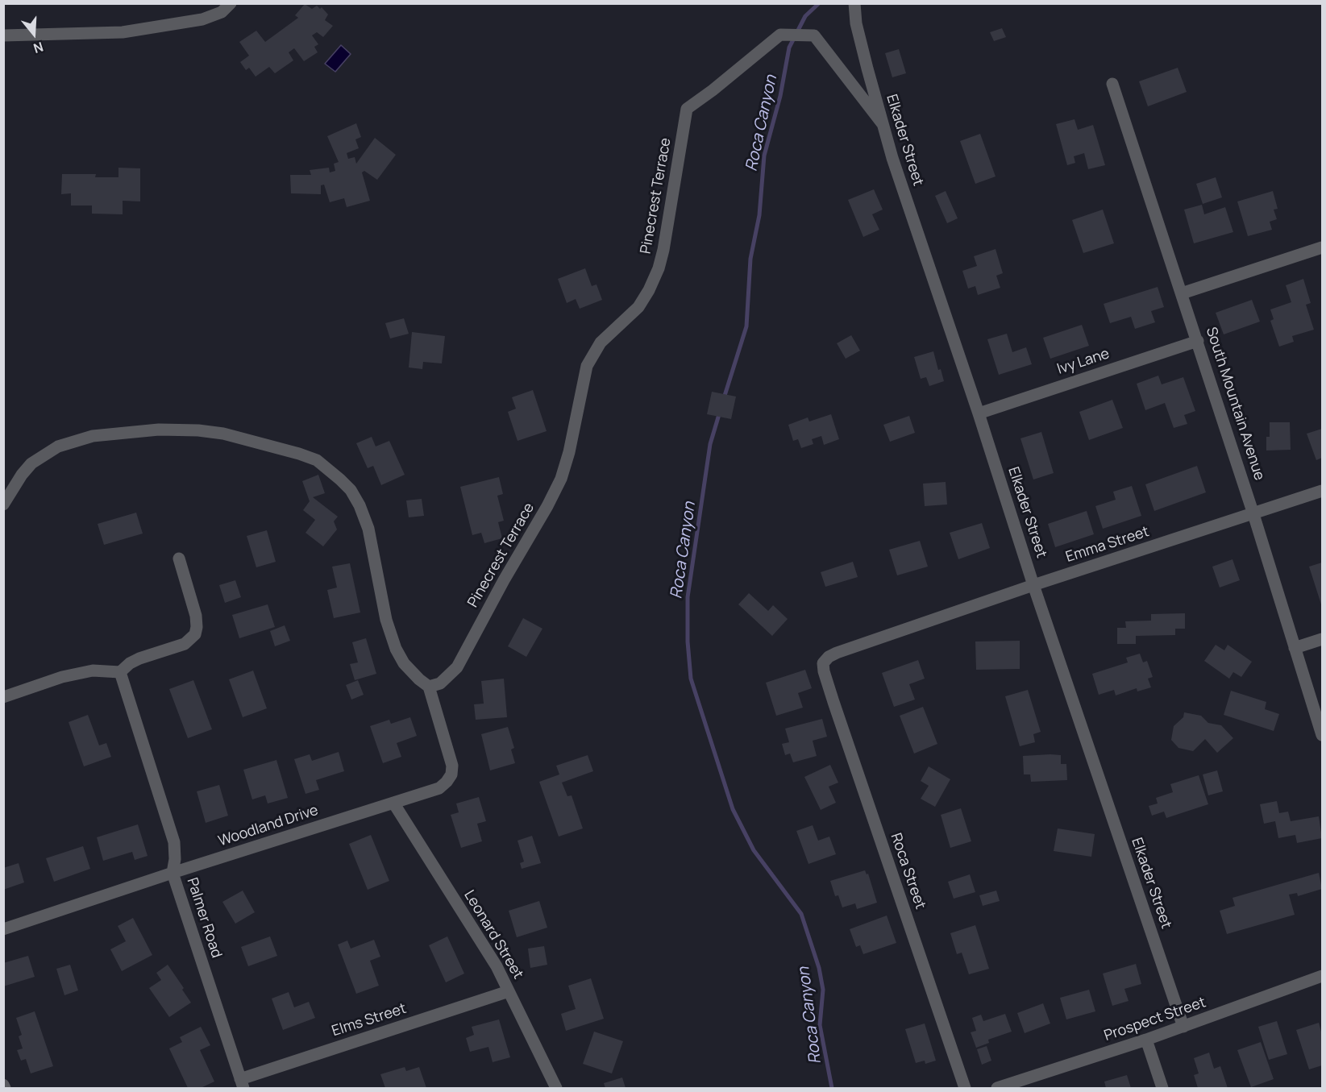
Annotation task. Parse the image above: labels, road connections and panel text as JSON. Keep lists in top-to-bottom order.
{
  "streets": {
    "street": [
      "Elkader Street",
      "Pinecrest Terrace",
      "Ivy Lane",
      "South Mountain Avenue",
      "Emma Street",
      "Woodland Drive",
      "Roca Street",
      "Palmer Road",
      "Leonard Street",
      "Prospect Street",
      "Elms Street"
    ]
  },
  "crossings": [
    ["Elkader Street", "Pinecrest Terrace"],
    ["Elkader Street", "Ivy Lane"],
    ["Elkader Street", "Emma Street"],
    ["Elkader Street", "Prospect Street"],
    ["Pinecrest Terrace", "Woodland Drive"],
    ["Ivy Lane", "South Mountain Avenue"],
    ["South Mountain Avenue", "Emma Street"],
    ["Emma Street", "Roca Street"],
    ["Woodland Drive", "Palmer Road"],
    ["Woodland Drive", "Leonard Street"],
    ["Palmer Road", "Elms Street"],
    ["Leonard Street", "Elms Street"]
  ],
  "water": ["Roca Canyon"],
  "north": "bottom"
}
